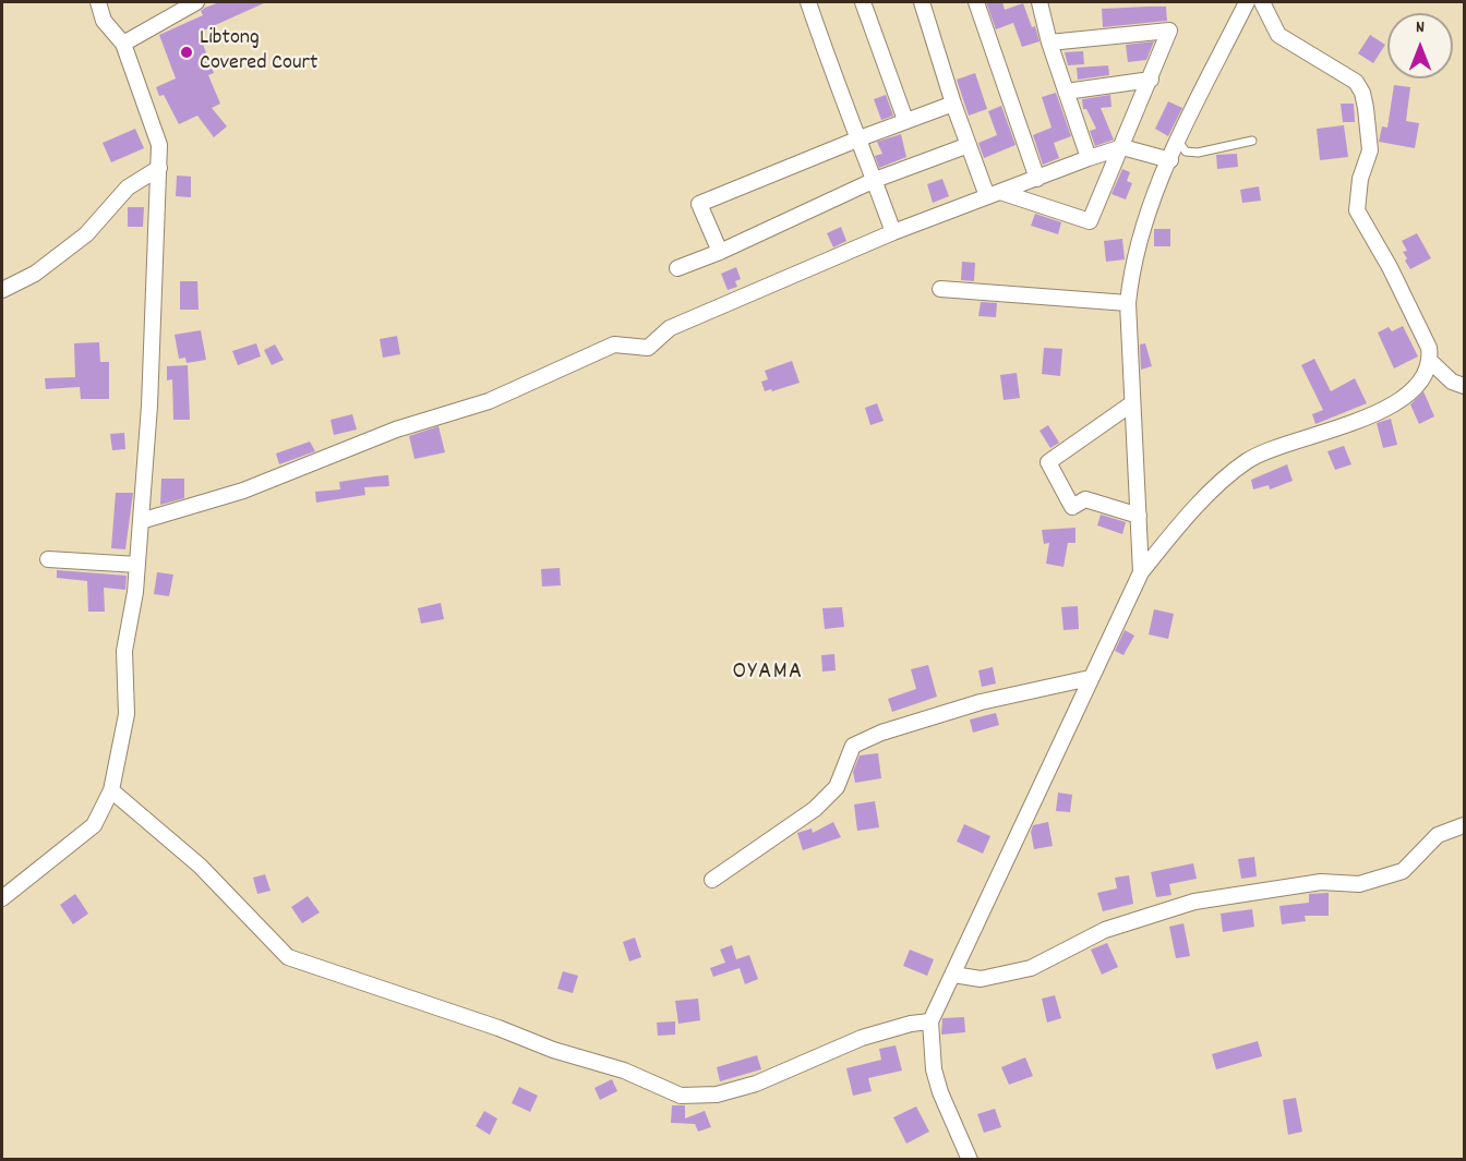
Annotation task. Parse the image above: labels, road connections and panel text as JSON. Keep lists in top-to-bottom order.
{
  "districts": ["OYAMA"],
  "places": ["Libtong Covered Court"],
  "north": "top"
}
